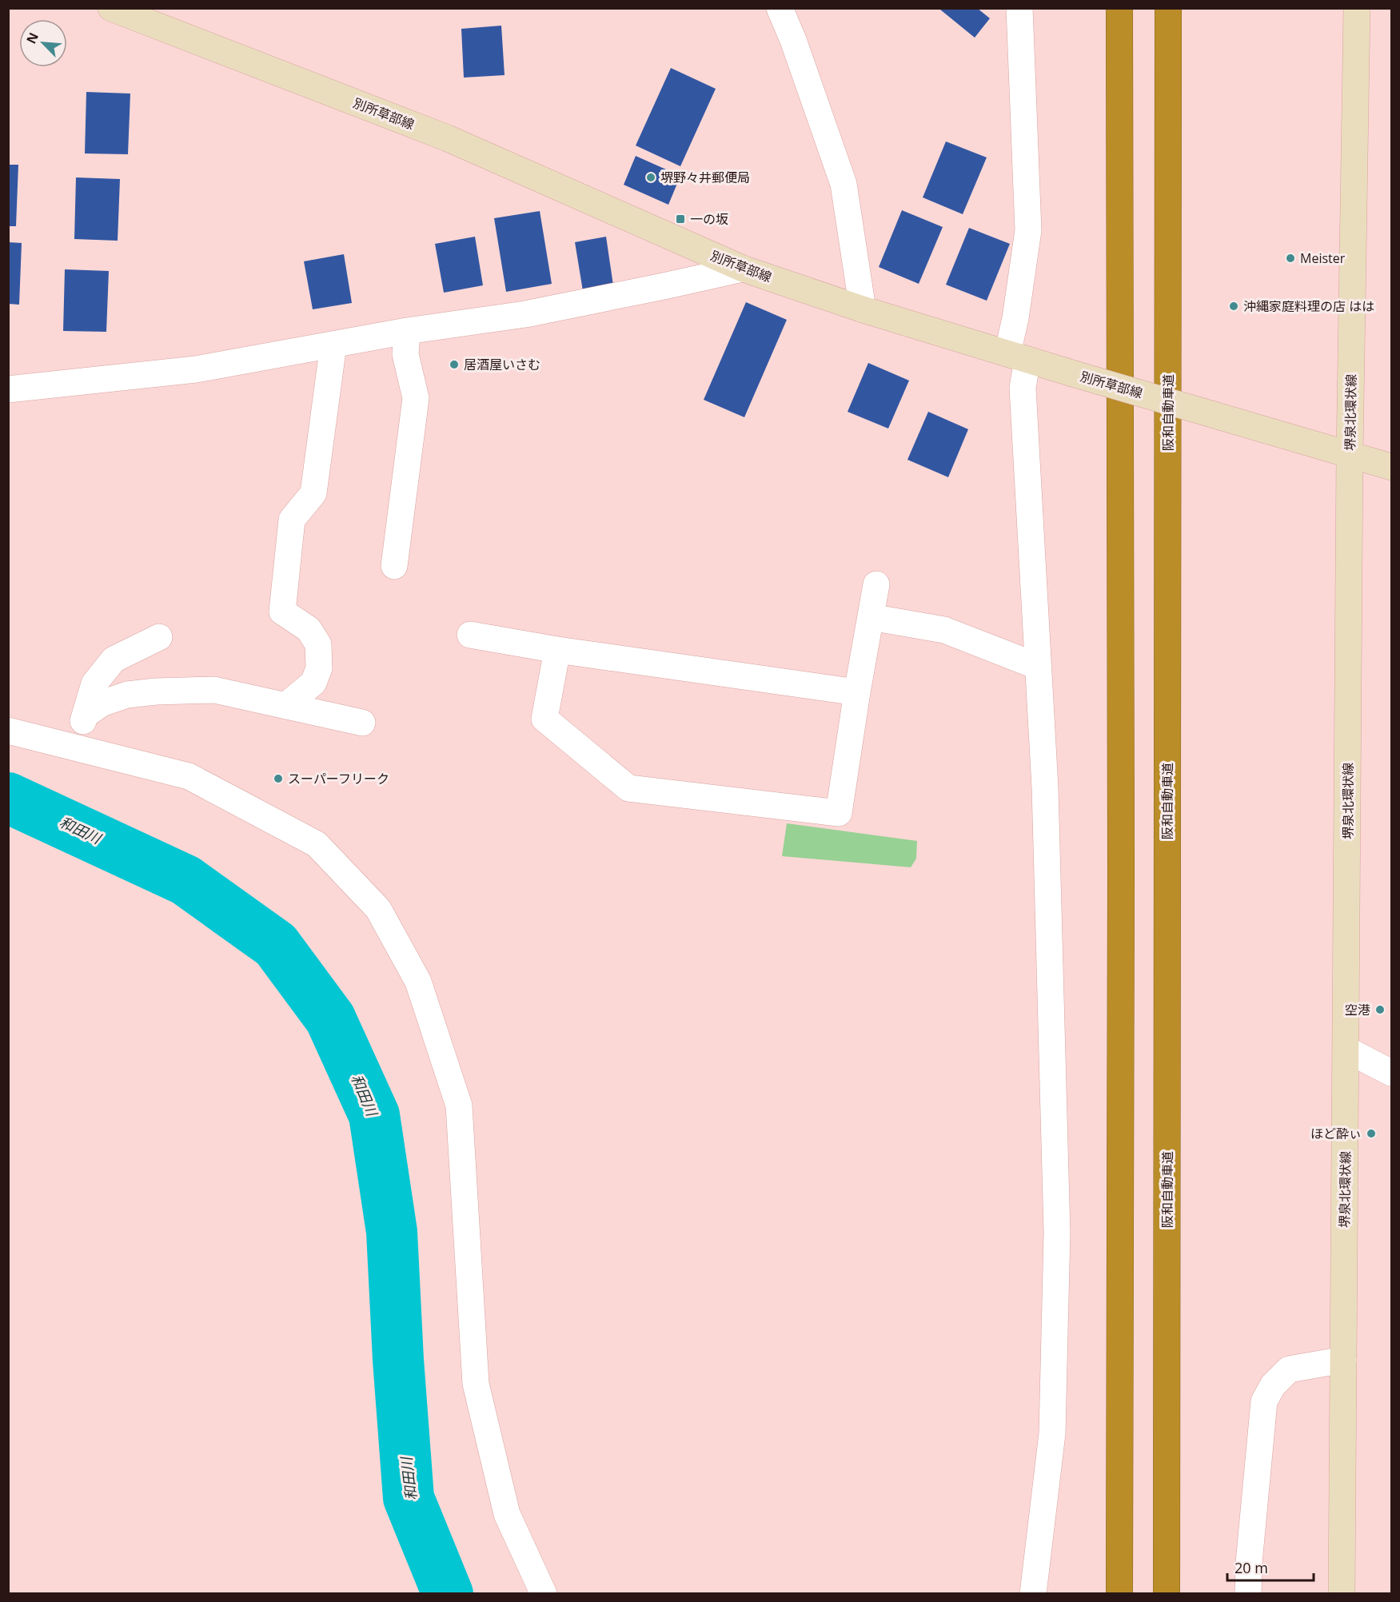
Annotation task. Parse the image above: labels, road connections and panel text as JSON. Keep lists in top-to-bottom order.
{
  "streets": {
    "highway": ["阪和自動車道"],
    "main road": ["別所草部線", "堺泉北環状線"]
  },
  "crossings": [
    ["別所草部線", "堺泉北環状線"]
  ],
  "water": ["和田川"],
  "places": {
    "other": [
      "堺野々井郵便局",
      "Meister",
      "沖縄家庭料理の店 はは",
      "居酒屋いさむ",
      "スーパーフリーク",
      "空港",
      "ほど酔ぃ"
    ],
    "transit": ["一の坂"]
  },
  "scale_bar": "20 m",
  "north": "top left"
}
